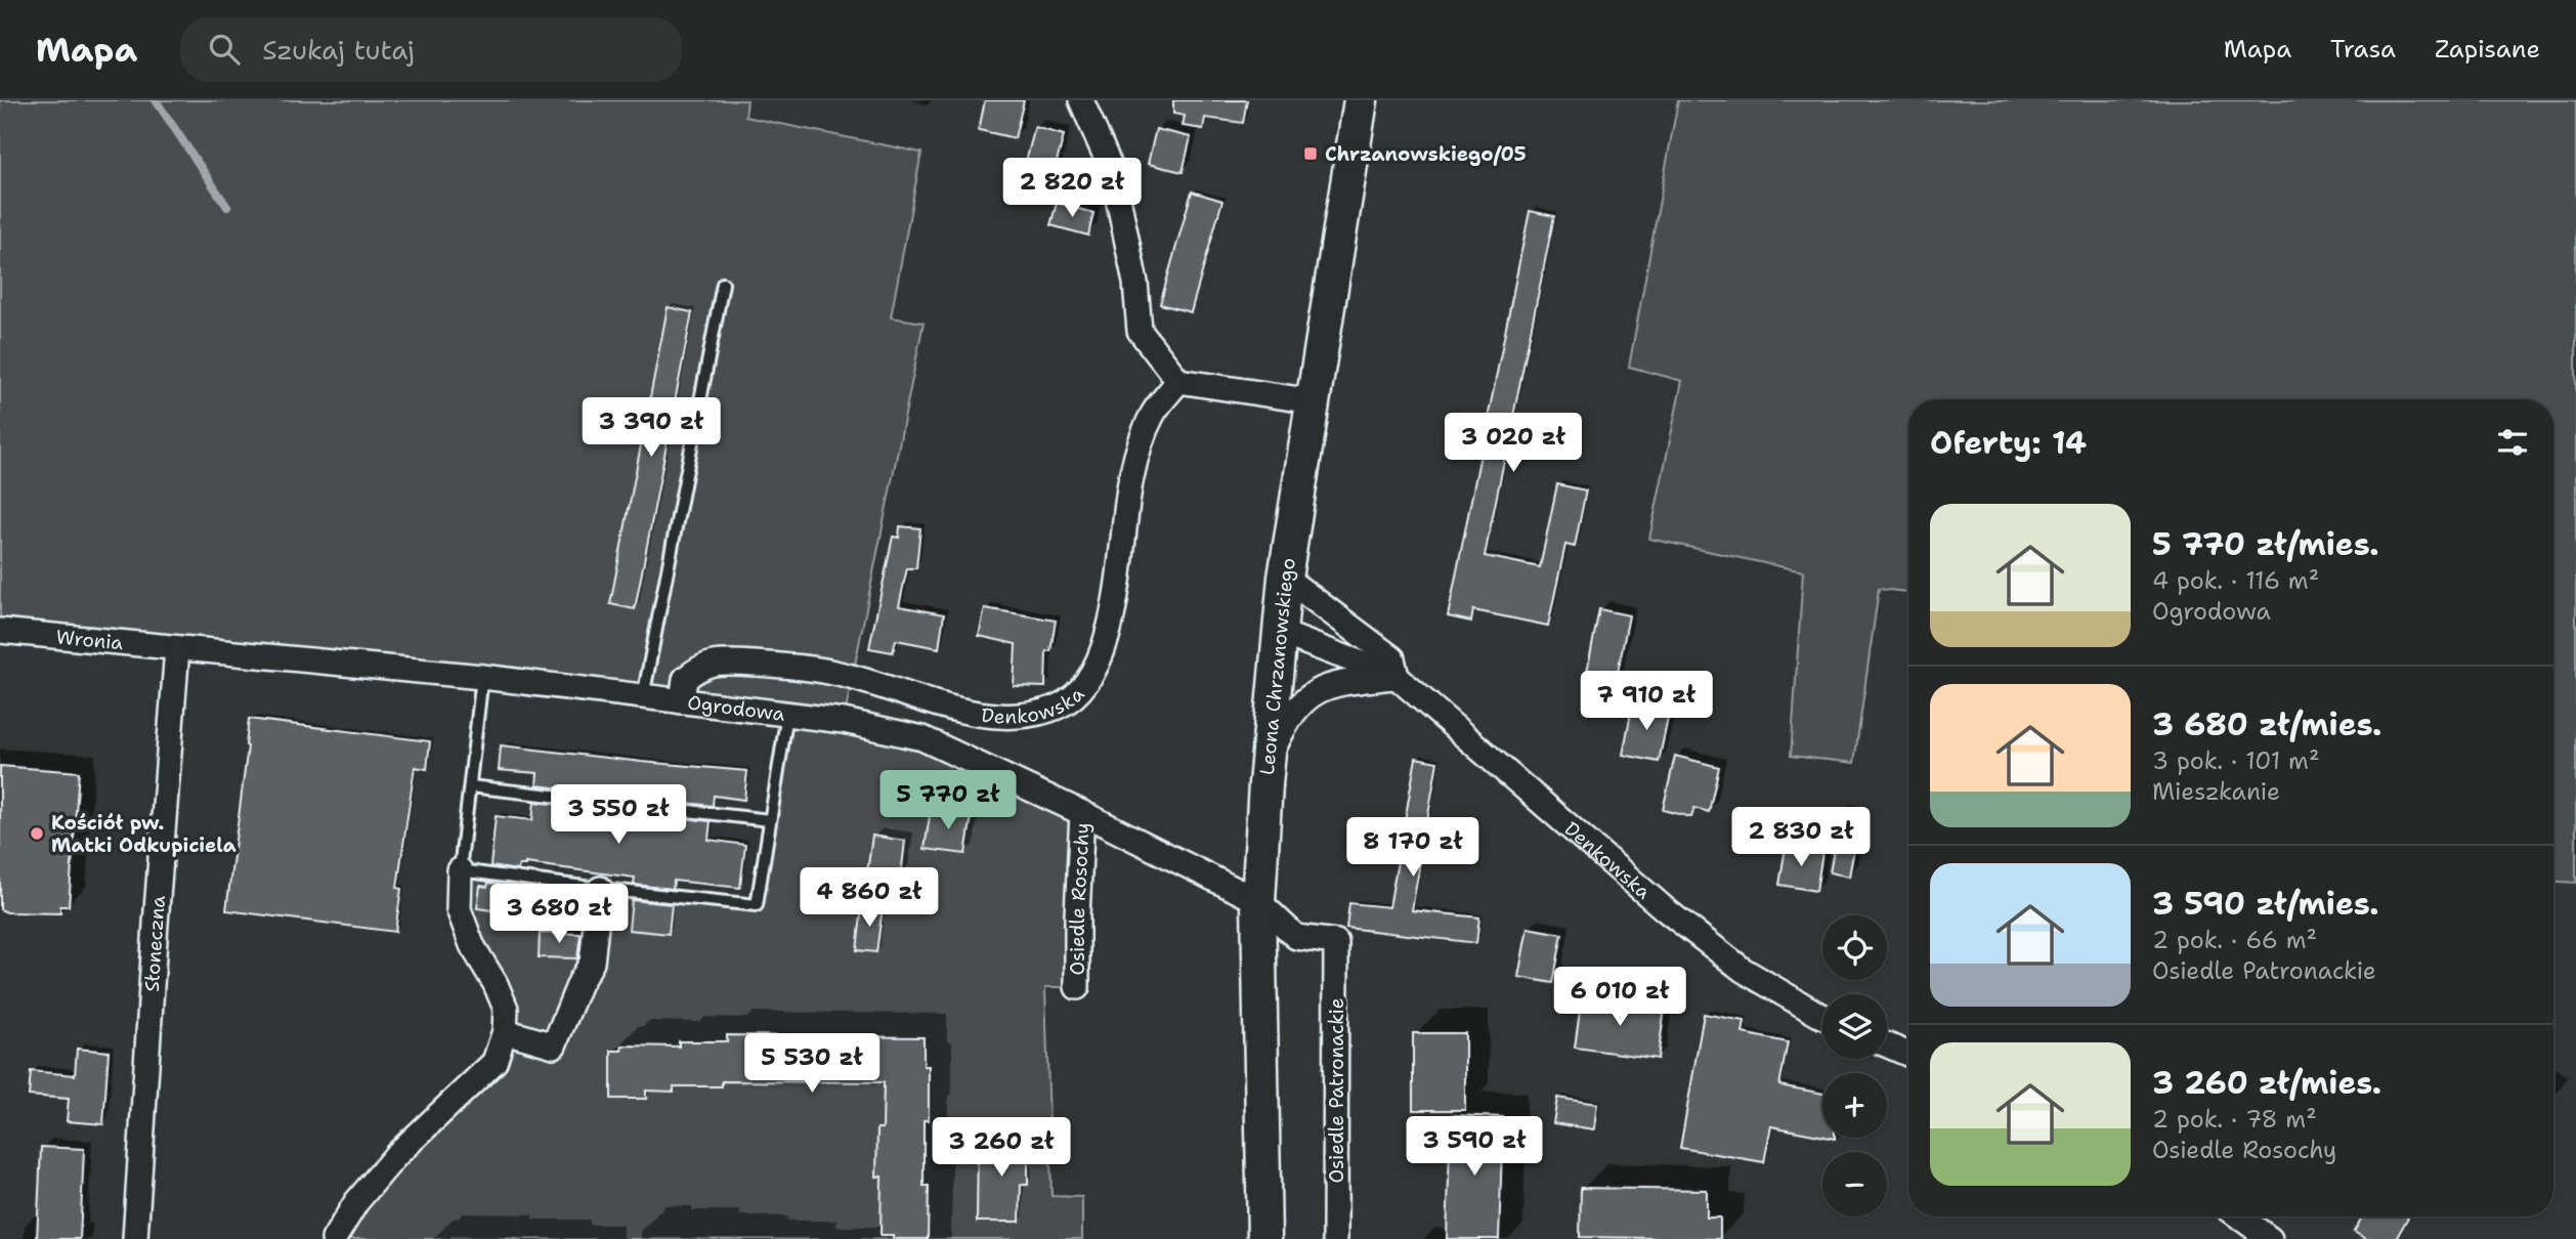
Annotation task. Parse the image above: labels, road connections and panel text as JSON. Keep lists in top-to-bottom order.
{
  "streets": {
    "street": [
      "Wronia",
      "Leona Chrzanowskiego",
      "Denkowska",
      "Ogrodowa",
      "Osiedle Rosochy",
      "Słoneczna",
      "Osiedle Patronackie"
    ]
  },
  "crossings": [
    ["Wronia", "Ogrodowa"],
    ["Wronia", "Słoneczna"],
    ["Leona Chrzanowskiego", "Denkowska"],
    ["Leona Chrzanowskiego", "Ogrodowa"],
    ["Denkowska", "Ogrodowa"],
    ["Ogrodowa", "Osiedle Rosochy"],
    ["Ogrodowa", "Słoneczna"],
    ["Ogrodowa", "Osiedle Patronackie"]
  ],
  "places": {
    "transit": ["Chrzanowskiego/05"],
    "other": ["Kościół pw. Matki Odkupiciela"]
  },
  "page": {
    "header": "Mapa",
    "search": "Szukaj tutaj",
    "nav": ["Mapa", "Trasa", "Zapisane"],
    "price": [
      "2 820 zł",
      "3 390 zł",
      "3 020 zł",
      "7 910 zł",
      "5 770 zł",
      "3 550 zł",
      "2 830 zł",
      "8 170 zł",
      "4 860 zł",
      "3 680 zł",
      "6 010 zł",
      "5 530 zł",
      "3 590 zł",
      "3 260 zł"
    ],
    "heading": "Oferty: 14",
    "list": [
      {
        "name": "5 770 zł/mies.",
        "note": "4 pok. · 116 m² · Ogrodowa"
      },
      {
        "name": "3 680 zł/mies.",
        "note": "3 pok. · 101 m² · Mieszkanie"
      },
      {
        "name": "3 590 zł/mies.",
        "note": "2 pok. · 66 m² · Osiedle Patronackie"
      },
      {
        "name": "3 260 zł/mies.",
        "note": "2 pok. · 78 m² · Osiedle Rosochy"
      }
    ],
    "map_buttons": ["+", "−"]
  }
}
